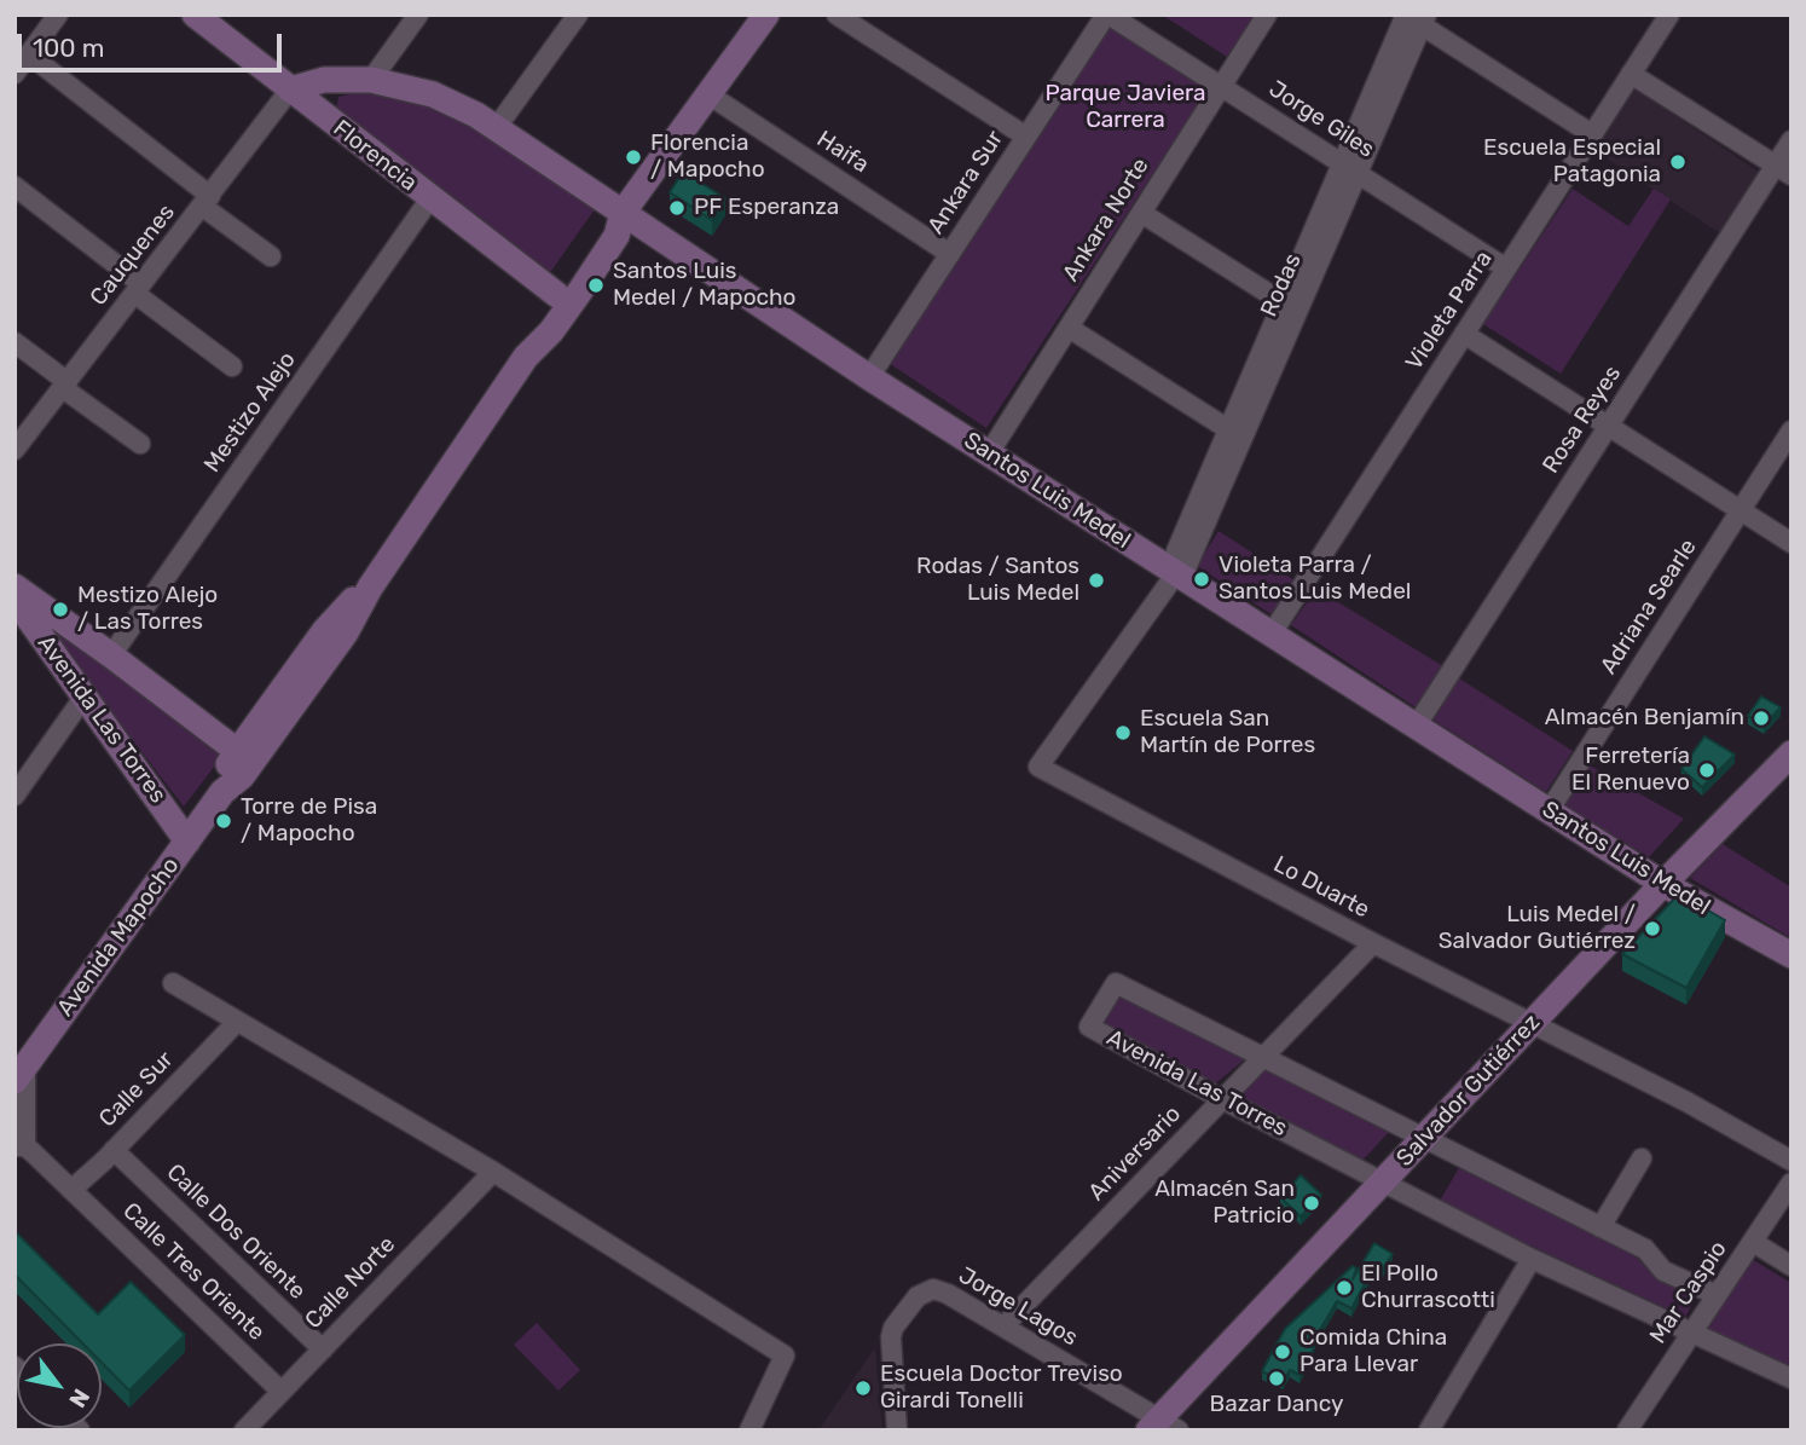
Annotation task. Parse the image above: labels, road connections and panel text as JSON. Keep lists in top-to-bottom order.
{
  "streets": {
    "main road": [
      "Florencia",
      "Santos Luis Medel",
      "Avenida Las Torres",
      "Avenida Mapocho",
      "Salvador Gutiérrez"
    ],
    "street": [
      "Jorge Giles",
      "Haifa",
      "Ankara Sur",
      "Ankara Norte",
      "Cauquenes",
      "Rodas",
      "Violeta Parra",
      "Mestizo Alejo",
      "Rosa Reyes",
      "Adriana Searle",
      "Lo Duarte",
      "Calle Sur",
      "Aniversario",
      "Calle Dos Oriente",
      "Calle Tres Oriente",
      "Calle Norte",
      "Mar Caspio",
      "Jorge Lagos"
    ]
  },
  "crossings": [
    ["Jorge Giles", "Ankara Sur"],
    ["Jorge Giles", "Ankara Norte"],
    ["Jorge Giles", "Rodas"],
    ["Jorge Giles", "Violeta Parra"],
    ["Haifa", "Ankara Sur"],
    ["Haifa", "Avenida Mapocho"],
    ["Florencia", "Cauquenes"],
    ["Florencia", "Mestizo Alejo"],
    ["Florencia", "Santos Luis Medel"],
    ["Florencia", "Avenida Mapocho"],
    ["Ankara Sur", "Santos Luis Medel"],
    ["Ankara Norte", "Santos Luis Medel"],
    ["Cauquenes", "Santos Luis Medel"],
    ["Rodas", "Santos Luis Medel"],
    ["Rodas", "Lo Duarte"],
    ["Violeta Parra", "Santos Luis Medel"],
    ["Mestizo Alejo", "Avenida Las Torres"],
    ["Rosa Reyes", "Santos Luis Medel"],
    ["Santos Luis Medel", "Adriana Searle"],
    ["Santos Luis Medel", "Lo Duarte"],
    ["Santos Luis Medel", "Avenida Mapocho"],
    ["Santos Luis Medel", "Salvador Gutiérrez"],
    ["Avenida Las Torres", "Avenida Mapocho"],
    ["Avenida Las Torres", "Salvador Gutiérrez"],
    ["Avenida Las Torres", "Aniversario"],
    ["Avenida Las Torres", "Mar Caspio"],
    ["Lo Duarte", "Salvador Gutiérrez"],
    ["Lo Duarte", "Aniversario"],
    ["Calle Sur", "Calle Dos Oriente"],
    ["Calle Sur", "Calle Tres Oriente"],
    ["Salvador Gutiérrez", "Jorge Lagos"],
    ["Aniversario", "Jorge Lagos"],
    ["Calle Dos Oriente", "Calle Norte"],
    ["Calle Tres Oriente", "Calle Norte"]
  ],
  "parks": ["Parque Javiera Carrera"],
  "places": [
    "Florencia / Mapocho",
    "Escuela Especial Patagonia",
    "PF Esperanza",
    "Santos Luis Medel / Mapocho",
    "Violeta Parra / Santos Luis Medel",
    "Rodas / Santos Luis Medel",
    "Mestizo Alejo / Las Torres",
    "Almacén Benjamín",
    "Escuela San Martín de Porres",
    "Ferretería El Renuevo",
    "Torre de Pisa / Mapocho",
    "Luis Medel / Salvador Gutiérrez",
    "Almacén San Patricio",
    "El Pollo Churrascotti",
    "Comida China Para Llevar",
    "Bazar Dancy",
    "Escuela Doctor Treviso Girardi Tonelli"
  ],
  "scale_bar": "100 m",
  "north": "bottom right"
}
